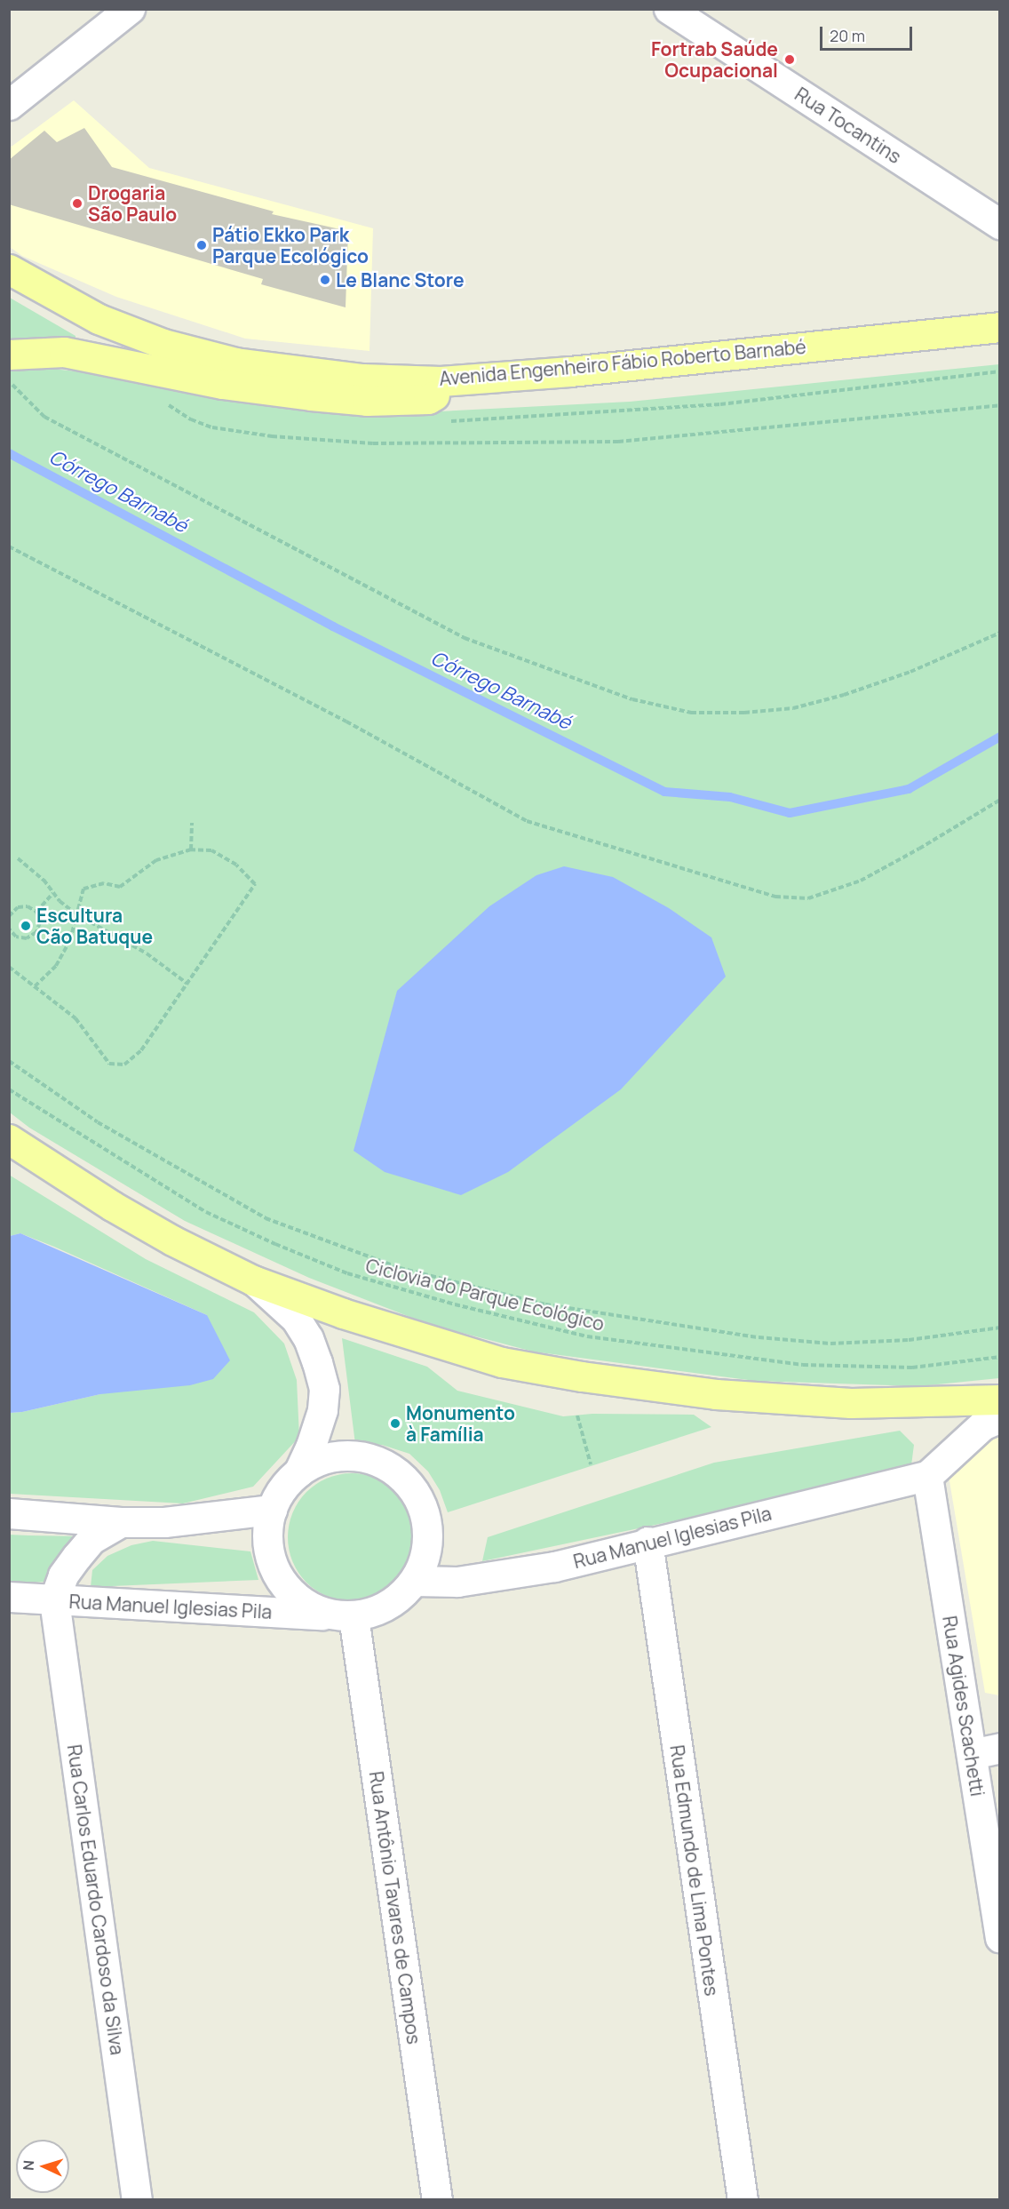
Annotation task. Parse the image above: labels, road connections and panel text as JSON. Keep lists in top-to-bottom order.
{
  "streets": {
    "main road": ["Avenida Engenheiro Fábio Roberto Barnabé"],
    "street": [
      "Rua Tocantins",
      "Rua Manuel Iglesias Pila",
      "Rua Agides Scachetti",
      "Rua Edmundo de Lima Pontes",
      "Rua Carlos Eduardo Cardoso da Silva",
      "Rua Antônio Tavares de Campos"
    ],
    "path": ["Ciclovia do Parque Ecológico"]
  },
  "crossings": [
    ["Rua Manuel Iglesias Pila", "Rua Agides Scachetti"],
    ["Rua Manuel Iglesias Pila", "Rua Edmundo de Lima Pontes"],
    ["Rua Manuel Iglesias Pila", "Rua Carlos Eduardo Cardoso da Silva"],
    ["Rua Manuel Iglesias Pila", "Rua Antônio Tavares de Campos"]
  ],
  "water": ["Córrego Barnabé"],
  "places": [
    "Fortrab Saúde Ocupacional",
    "Drogaria São Paulo",
    "Pátio Ekko Park Parque Ecológico",
    "Le Blanc Store",
    "Escultura Cão Batuque",
    "Monumento à Família"
  ],
  "scale_bar": "20 m",
  "north": "left"
}
